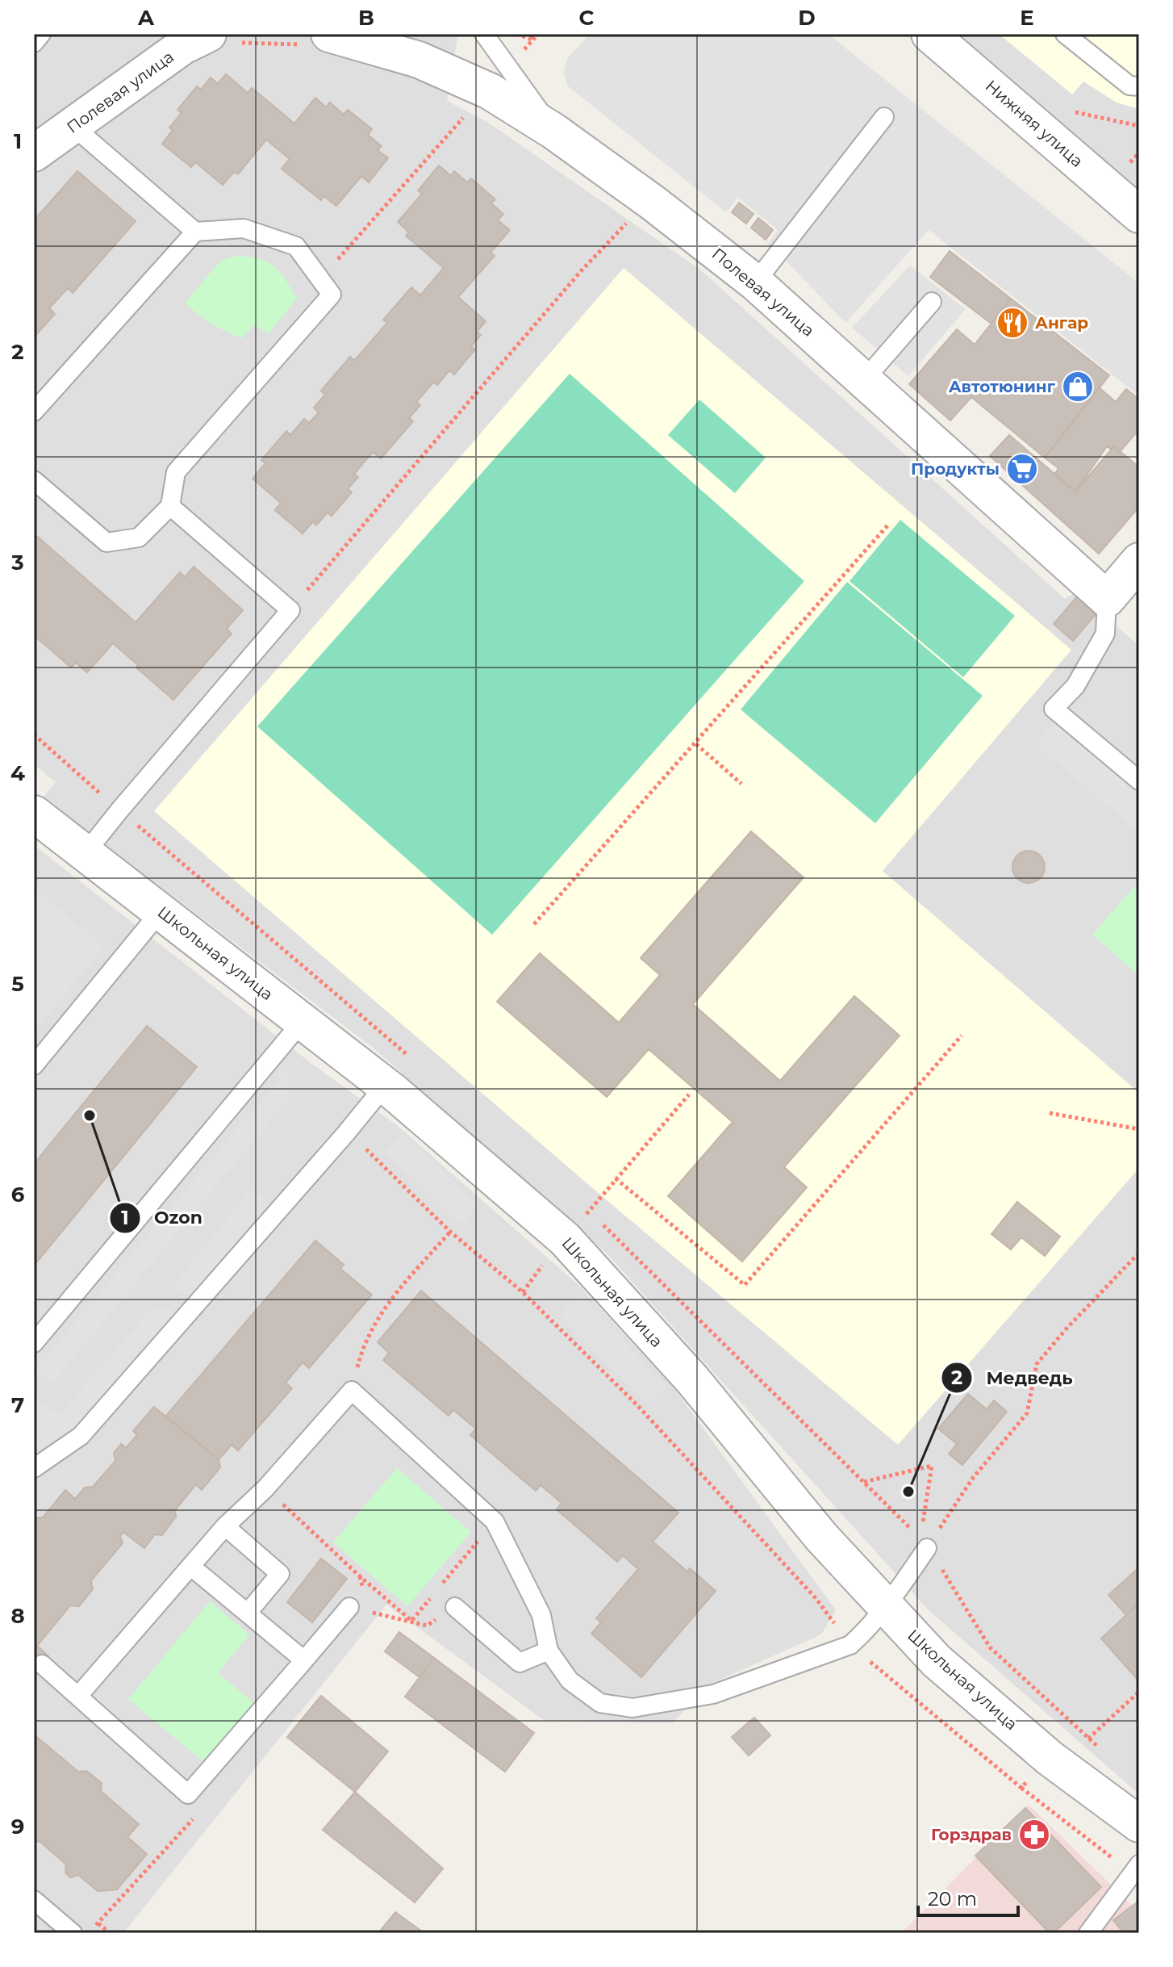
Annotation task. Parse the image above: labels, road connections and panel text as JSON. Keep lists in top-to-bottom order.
{
  "streets": {
    "street": ["Полевая улица", "Нижняя улица", "Школьная улица"]
  },
  "places": {
    "restaurant": ["Ангар"],
    "shop": ["Автотюнинг"],
    "supermarket": ["Продукты"],
    "other": ["Ozon", "Медведь"],
    "pharmacy": ["Горздрав"]
  },
  "scale_bar": "20 m",
  "grid": {
    "columns": [
      "A",
      "B",
      "C",
      "D",
      "E"
    ],
    "rows": [
      "1",
      "2",
      "3",
      "4",
      "5",
      "6",
      "7",
      "8",
      "9"
    ]
  }
}
